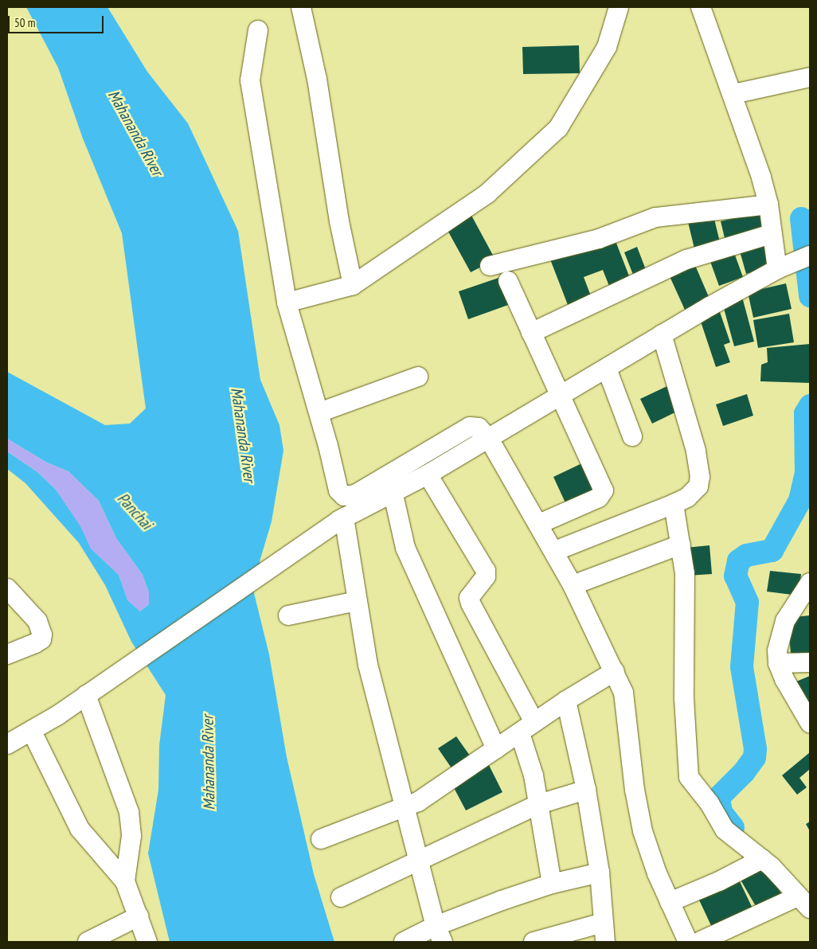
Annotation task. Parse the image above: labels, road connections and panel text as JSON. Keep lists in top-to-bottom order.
{
  "water": ["Mahananda River", "Panchai"],
  "scale_bar": "50 m"
}
